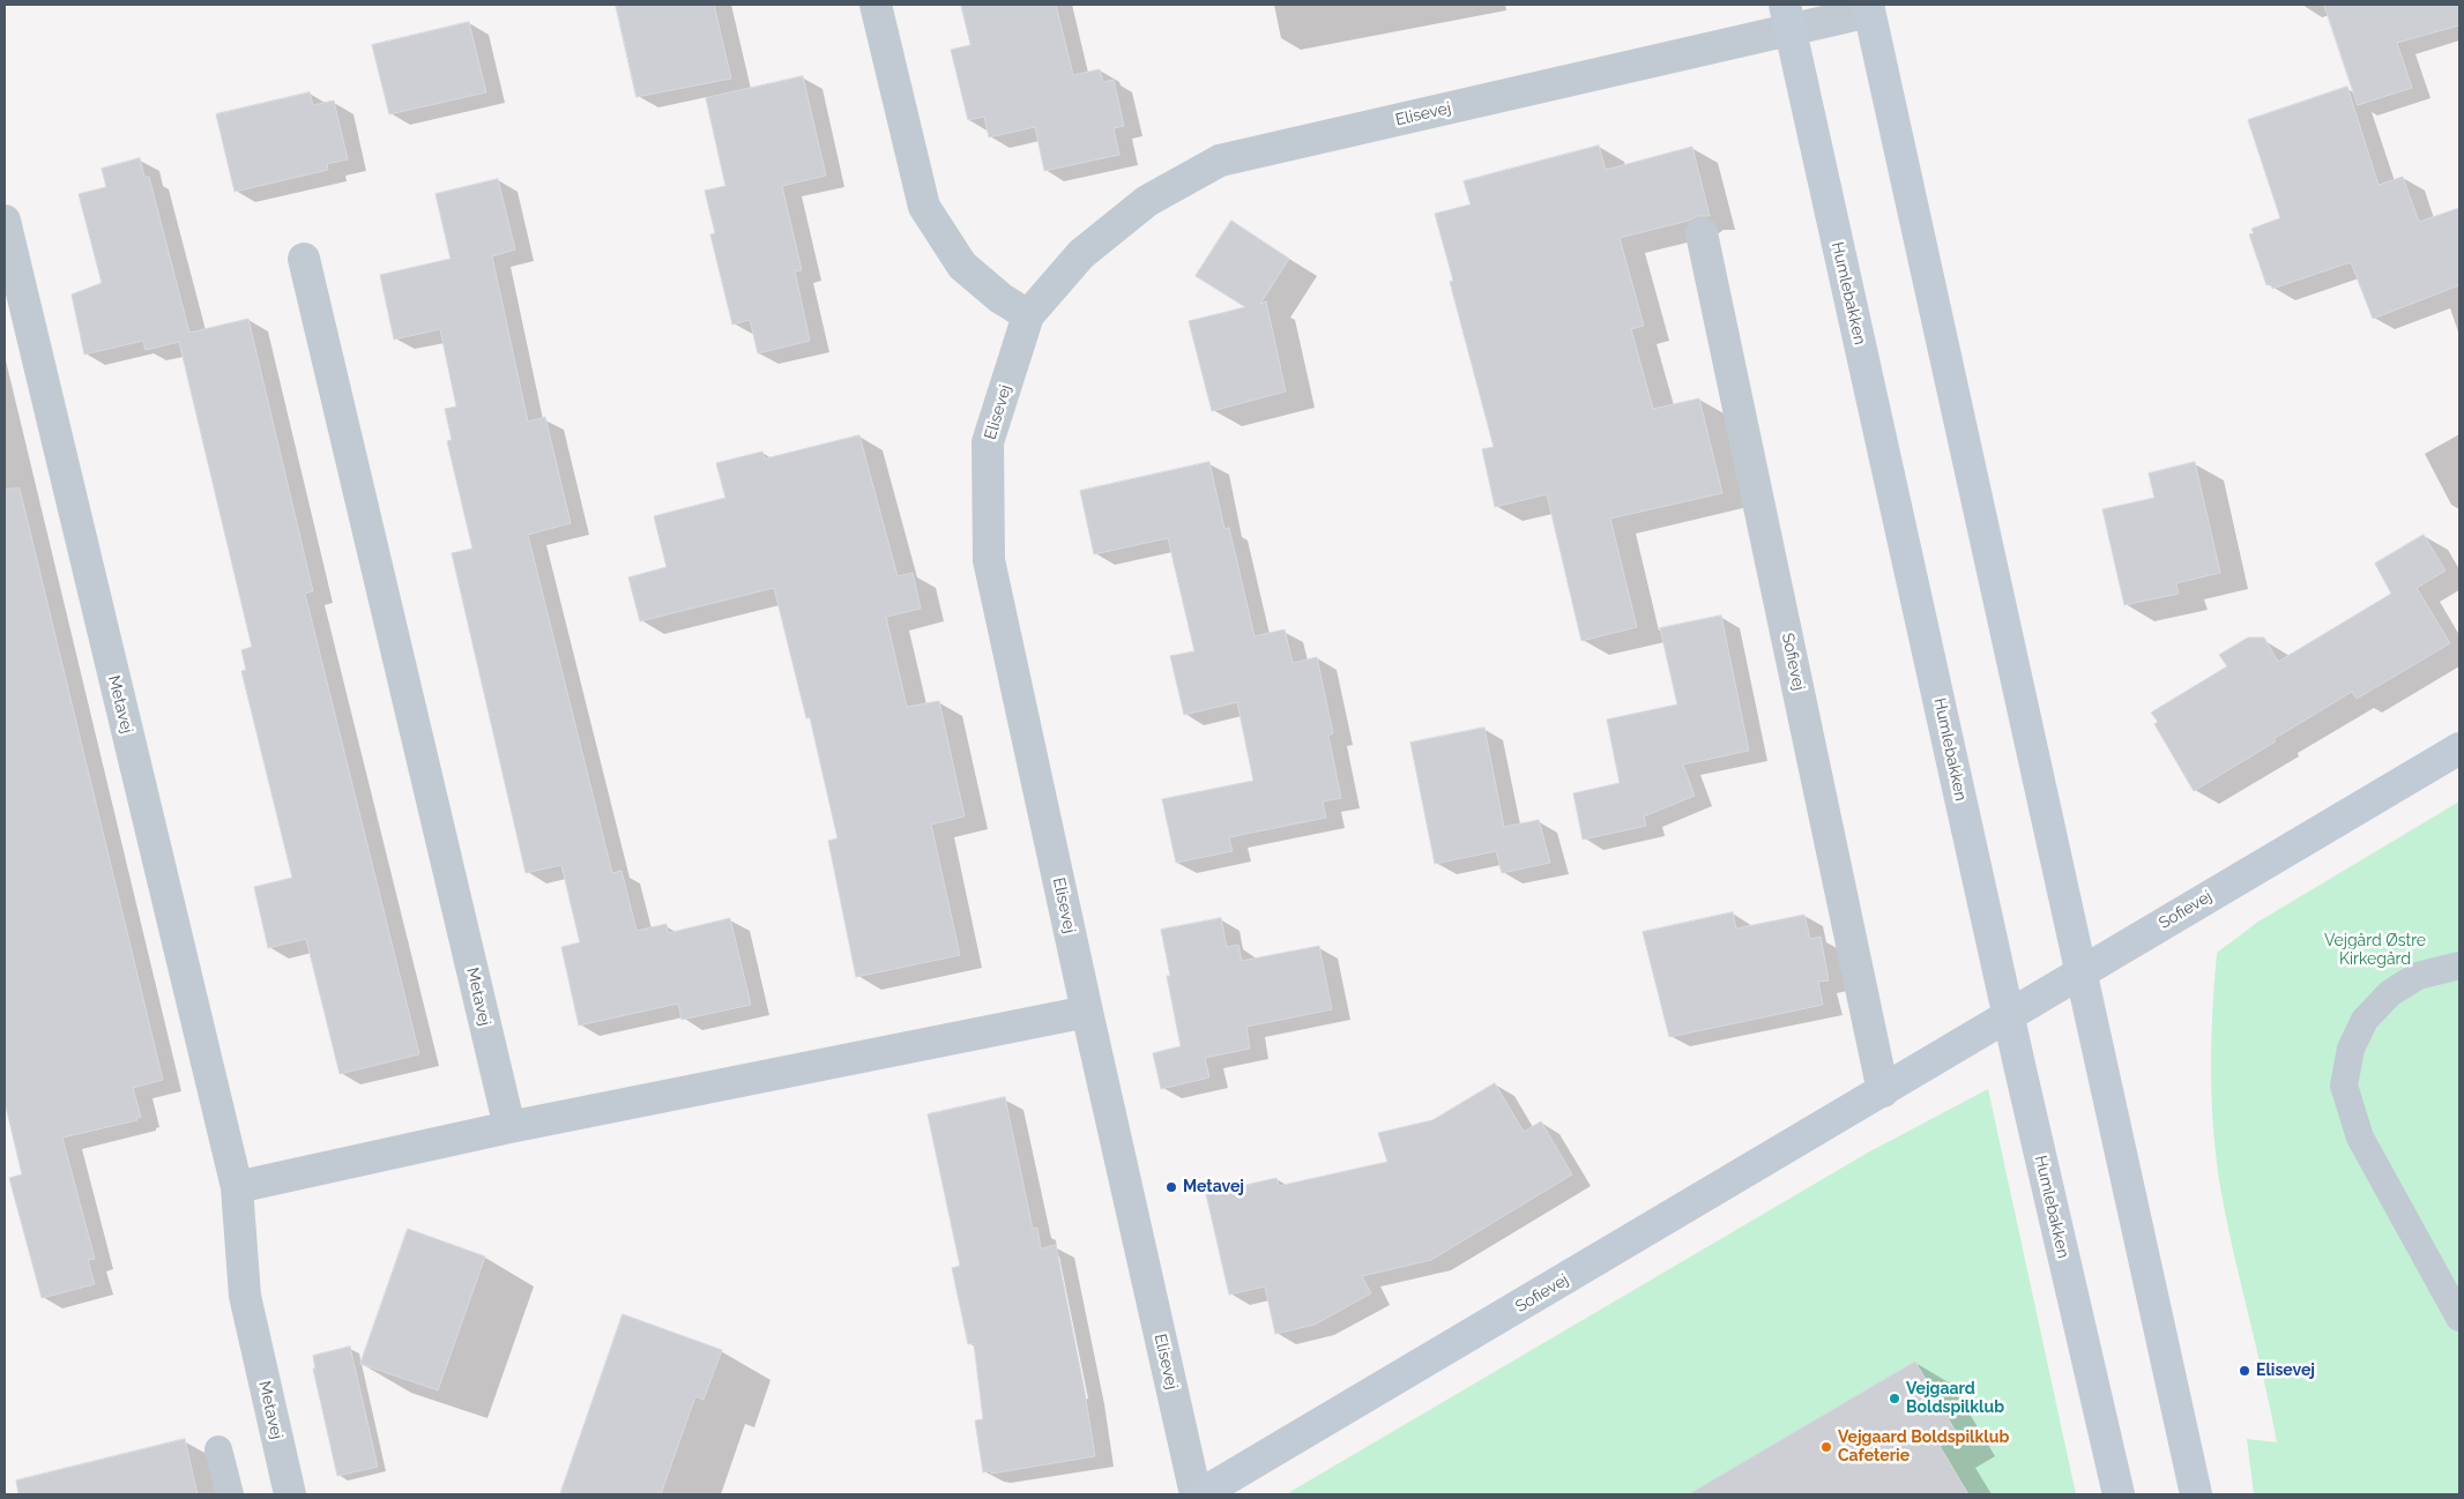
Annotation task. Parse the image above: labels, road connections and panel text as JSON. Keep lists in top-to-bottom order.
{
  "streets": {
    "street": [
      "Elisevej",
      "Humlebakken",
      "Sofievej",
      "Metavej"
    ]
  },
  "crossings": [
    ["Elisevej", "Humlebakken"]
  ],
  "parks": ["Vejgård Østre Kirkegård"],
  "places": [
    "Metavej",
    "Elisevej",
    "Vejgaard Boldspilklub",
    "Vejgaard Boldspilklub Cafeterie"
  ]
}
